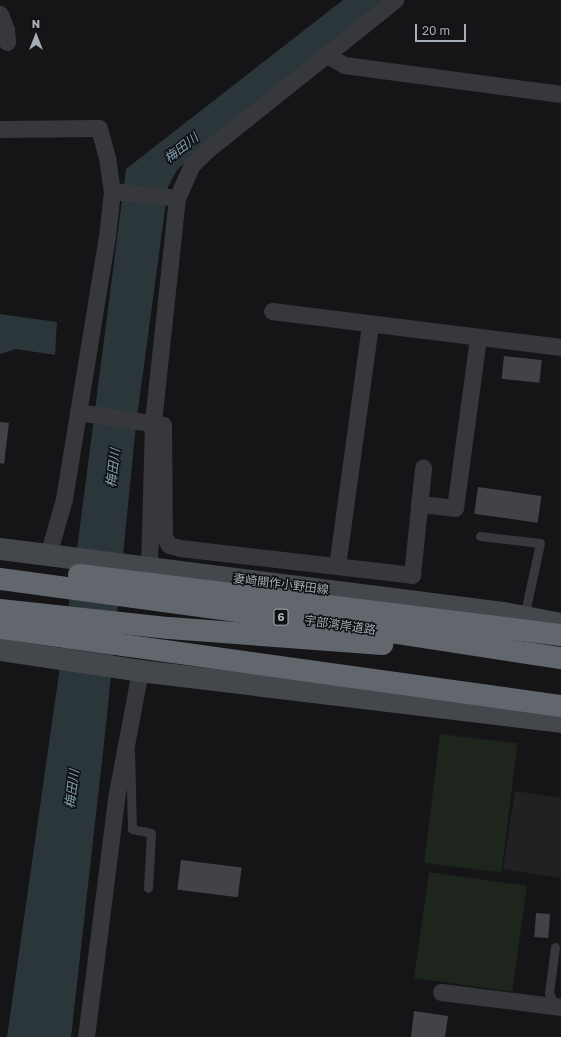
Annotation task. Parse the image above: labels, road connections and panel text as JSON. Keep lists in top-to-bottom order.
{
  "streets": {
    "highway": ["6", "宇部湾岸道路"],
    "main road": ["妻崎開作小野田線"]
  },
  "water": ["梅田川"],
  "scale_bar": "20 m",
  "north": "top"
}
